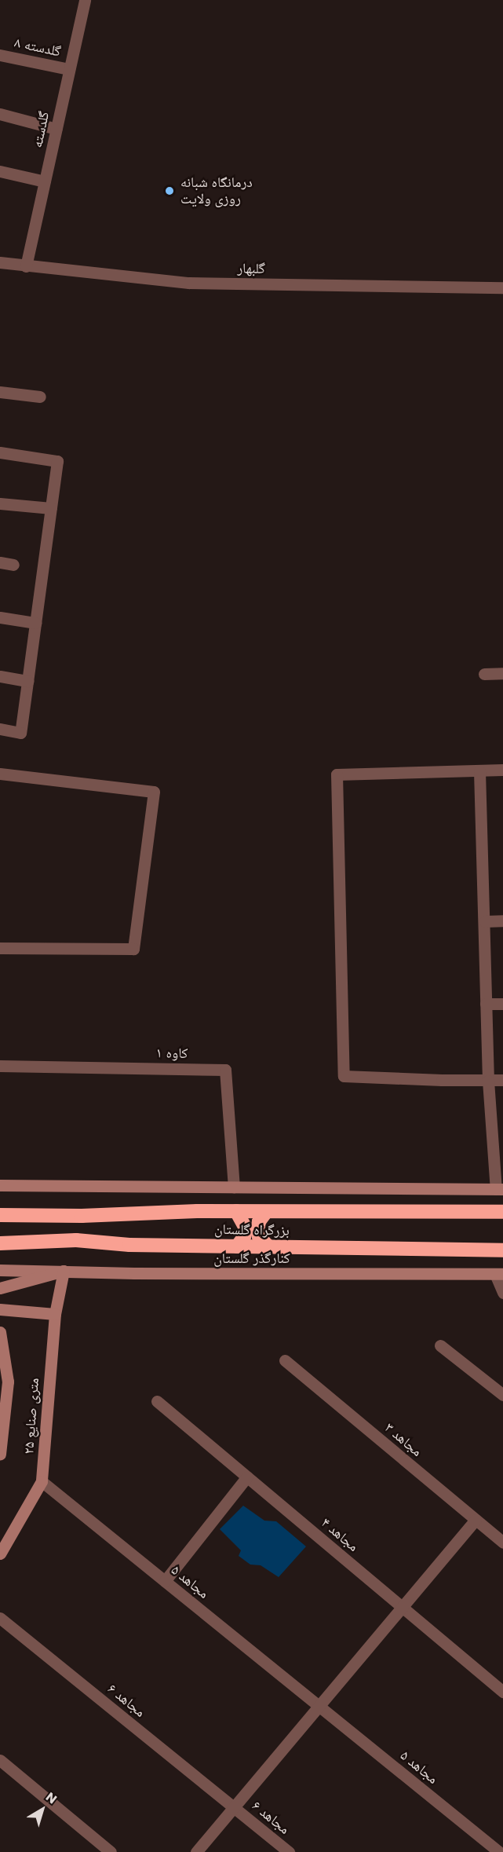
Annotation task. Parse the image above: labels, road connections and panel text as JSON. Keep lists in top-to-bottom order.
{
  "streets": {
    "highway": ["بزرگراه گلستان"],
    "street": [
      "گلدسته ۸",
      "گلدسته",
      "گلبهار",
      "کاوه ۱",
      "کنارگذر گلستان",
      "۲۵ متری صنایع",
      "مجاهد ۳",
      "مجاهد ۴",
      "۵ مجاهد",
      "۶ مجاهد",
      "مجاهد ۵",
      "مجاهد ۶"
    ]
  },
  "crossings": [
    ["گلدسته ۸", "گلدسته"],
    ["گلدسته", "گلبهار"],
    ["کنارگذر گلستان", "۲۵ متری صنایع"],
    ["۲۵ متری صنایع", "۵ مجاهد"],
    ["۵ مجاهد", "مجاهد ۵"],
    ["۶ مجاهد", "مجاهد ۶"]
  ],
  "places": ["درمانگاه شبانه روزی ولایت"],
  "north": "top right"
}
